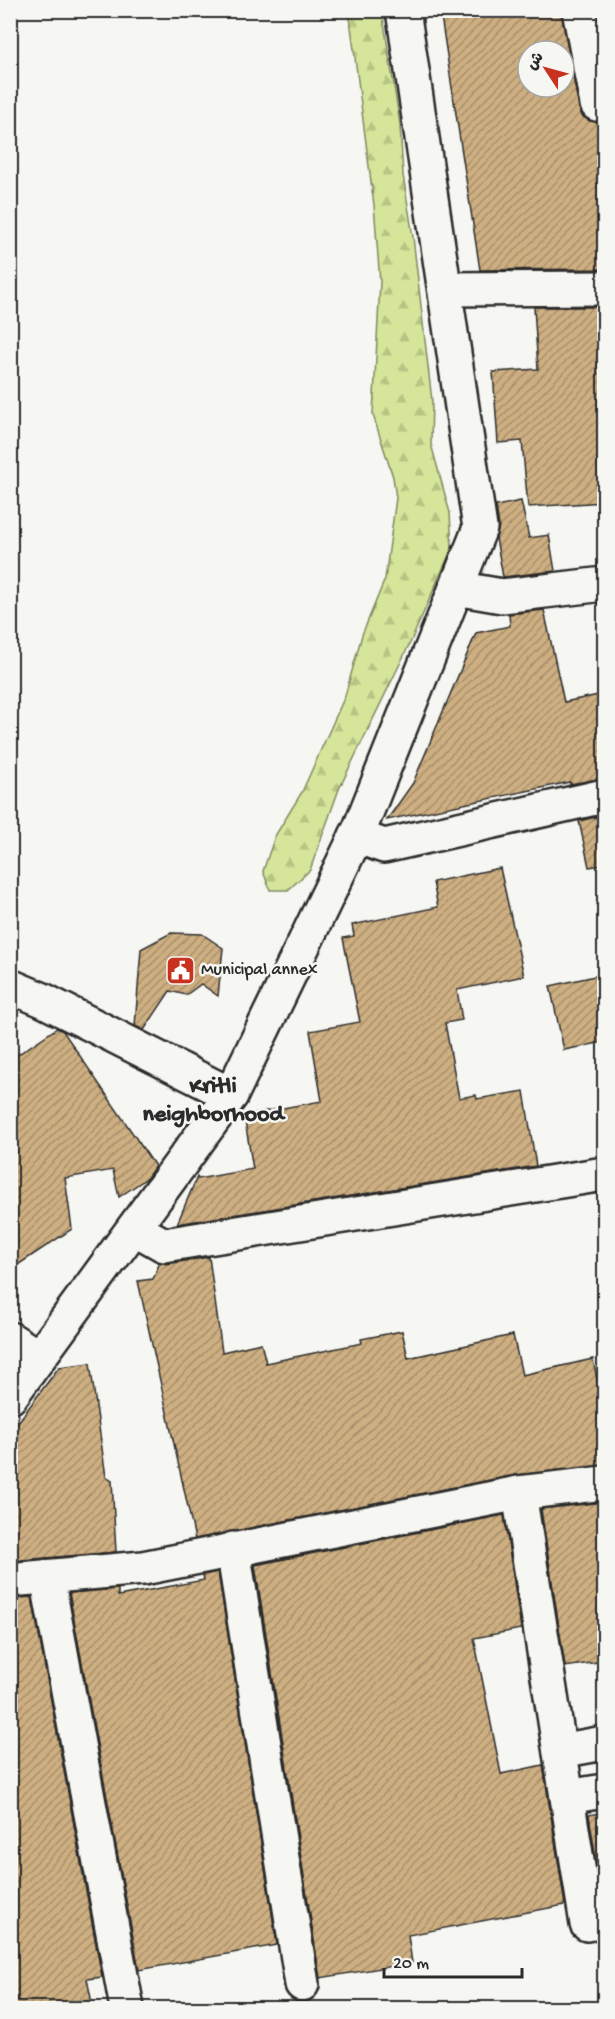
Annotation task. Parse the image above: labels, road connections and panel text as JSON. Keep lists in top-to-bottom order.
{
  "districts": ["Kritli neighborhood"],
  "places": {
    "public building": ["Municipal annex"]
  },
  "scale_bar": "20 m",
  "north": "top left"
}
